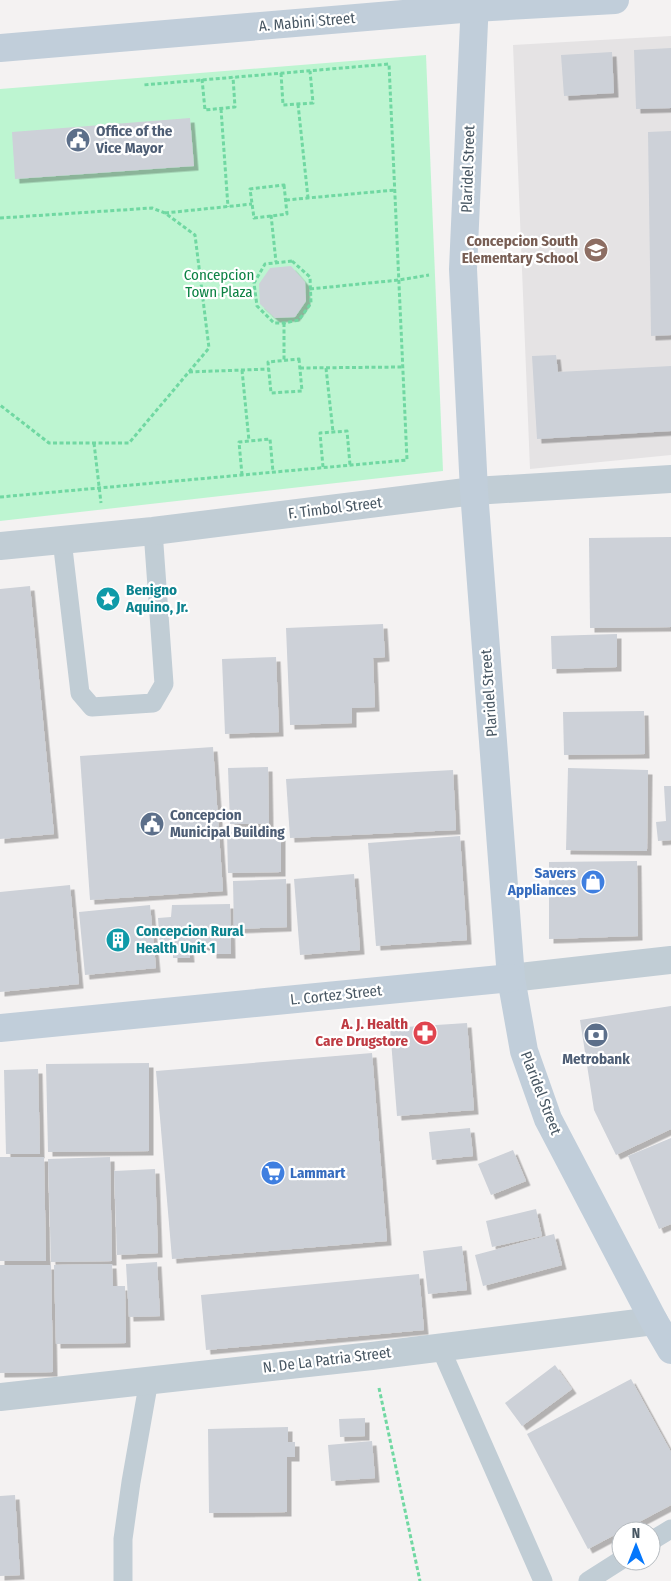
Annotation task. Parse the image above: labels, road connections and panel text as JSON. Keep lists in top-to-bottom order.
{
  "streets": {
    "street": [
      "A. Mabini Street",
      "Plaridel Street",
      "F. Timbol Street",
      "L. Cortez Street",
      "N. De La Patria Street"
    ]
  },
  "crossings": [
    ["A. Mabini Street", "Plaridel Street"],
    ["Plaridel Street", "F. Timbol Street"],
    ["Plaridel Street", "L. Cortez Street"],
    ["Plaridel Street", "N. De La Patria Street"]
  ],
  "parks": ["Concepcion Town Plaza"],
  "places": {
    "public building": ["Office of the Vice Mayor", "Concepcion Municipal Building"],
    "school or university": ["Concepcion South Elementary School"],
    "place": ["Benigno Aquino, Jr."],
    "shop": ["Savers Appliances"],
    "building": ["Concepcion Rural Health Unit 1"],
    "pharmacy": ["A. J. Health Care Drugstore"],
    "bank": ["Metrobank"],
    "supermarket": ["Lammart"]
  },
  "north": "top"
}
